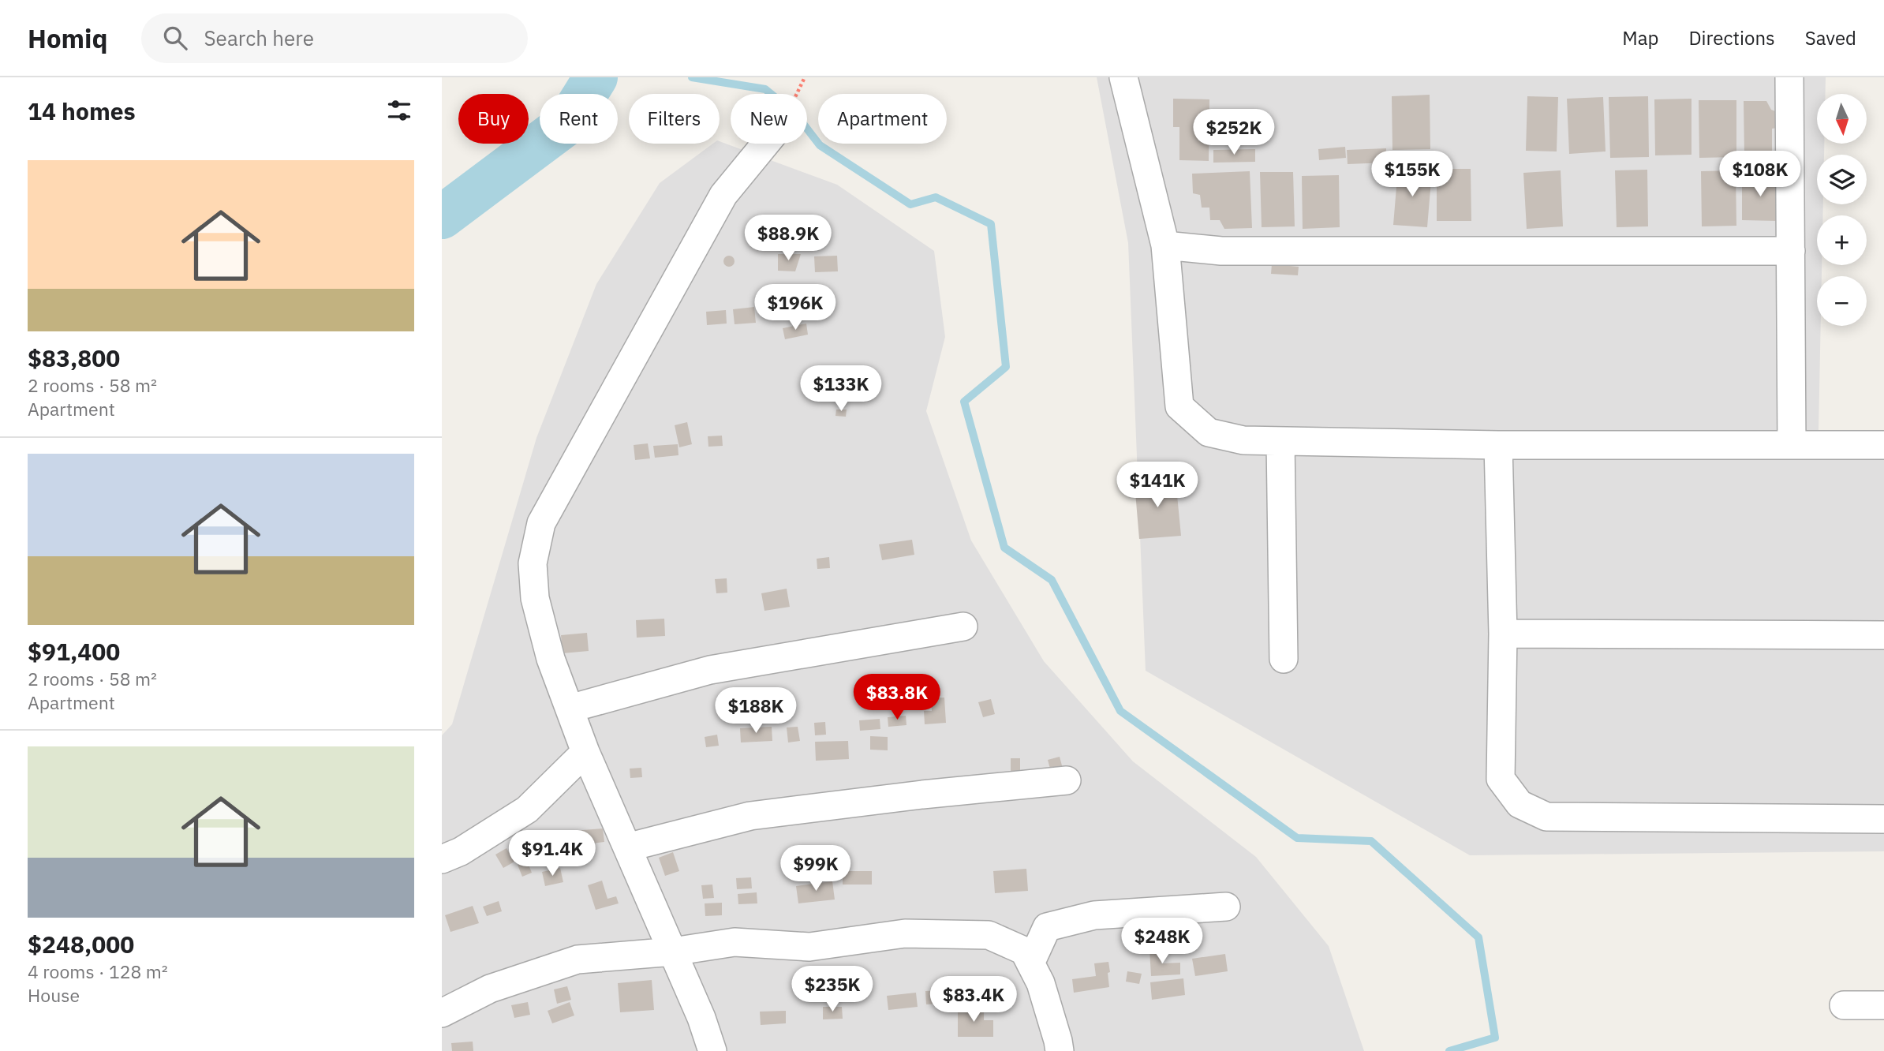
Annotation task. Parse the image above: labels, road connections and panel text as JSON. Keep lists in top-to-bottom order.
{
  "north": "bottom",
  "page": {
    "header": "Homiq",
    "search": "Search here",
    "nav": ["Map", "Directions", "Saved"],
    "heading": "14 homes",
    "map_buttons": ["+", "−"],
    "chip": [
      "Buy",
      "Rent",
      "Filters",
      "New",
      "Apartment"
    ],
    "price": [
      "$252K",
      "$155K",
      "$108K",
      "$88.9K",
      "$196K",
      "$133K",
      "$141K",
      "$83.8K",
      "$188K",
      "$91.4K",
      "$99K",
      "$248K",
      "$235K",
      "$83.4K"
    ],
    "list": [
      {
        "name": "$83,800",
        "note": "2 rooms · 58 m² · Apartment"
      },
      {
        "name": "$91,400",
        "note": "2 rooms · 58 m² · Apartment"
      },
      {
        "name": "$248,000",
        "note": "4 rooms · 128 m² · House"
      }
    ]
  }
}
